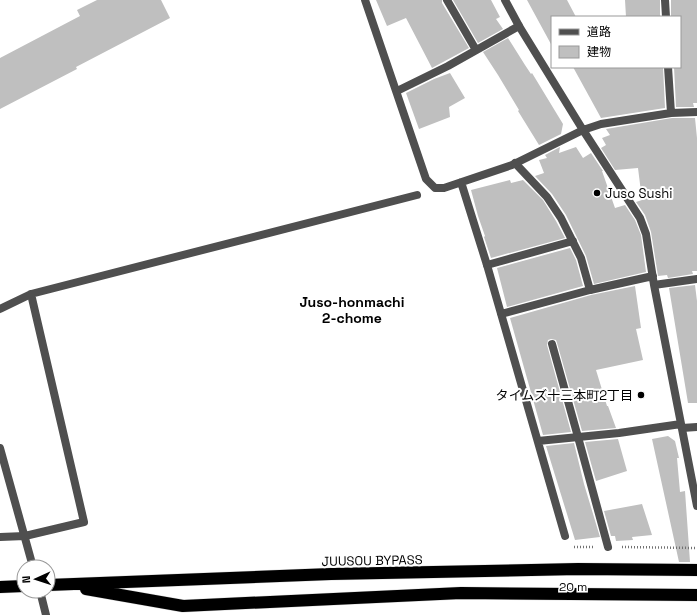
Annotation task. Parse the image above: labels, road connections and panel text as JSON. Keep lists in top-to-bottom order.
{
  "streets": {
    "highway": ["JUUSOU BYPASS"]
  },
  "districts": ["Juso-honmachi 2-chome"],
  "places": ["Juso Sushi", "タイムズ十三本町2丁目"],
  "legend": ["道路", "建物"],
  "scale_bar": "20 m",
  "north": "left"
}
